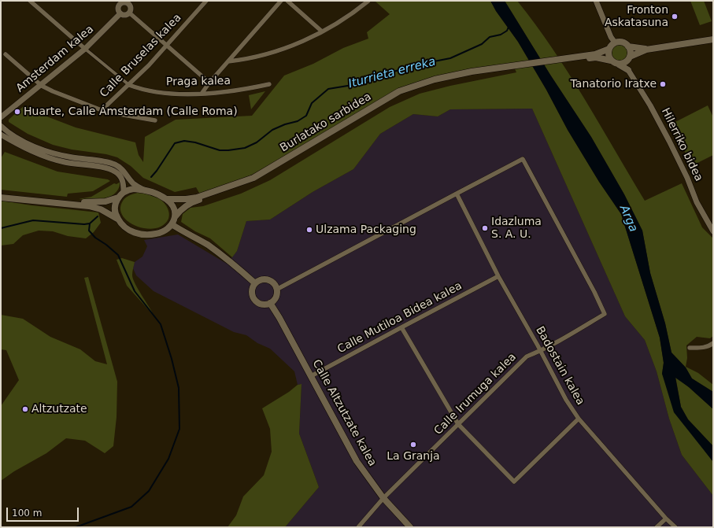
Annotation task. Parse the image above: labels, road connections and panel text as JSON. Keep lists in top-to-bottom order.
{
  "streets": {
    "main road": ["Burlatako sarbidea", "Hilerriko bidea", "Calle Altzutzate kalea"],
    "street": [
      "Calle Bruselas kalea",
      "Amsterdam kalea",
      "Praga kalea",
      "Calle Mutiloa Bidea kalea",
      "Badostain kalea",
      "Calle Irumuga kalea"
    ]
  },
  "crossings": [
    ["Calle Bruselas kalea", "Praga kalea"],
    ["Burlatako sarbidea", "Hilerriko bidea"],
    ["Calle Mutiloa Bidea kalea", "Badostain kalea"],
    ["Calle Mutiloa Bidea kalea", "Calle Altzutzate kalea"],
    ["Badostain kalea", "Calle Irumuga kalea"],
    ["Calle Irumuga kalea", "Calle Altzutzate kalea"]
  ],
  "water": ["Iturrieta erreka", "Arga"],
  "places": [
    "Fronton Askatasuna",
    "Tanatorio Iratxe",
    "Huarte, Calle Ámsterdam (Calle Roma)",
    "Idazluma S. A. U.",
    "Ulzama Packaging",
    "Altzutzate",
    "La Granja"
  ],
  "scale_bar": "100 m"
}
